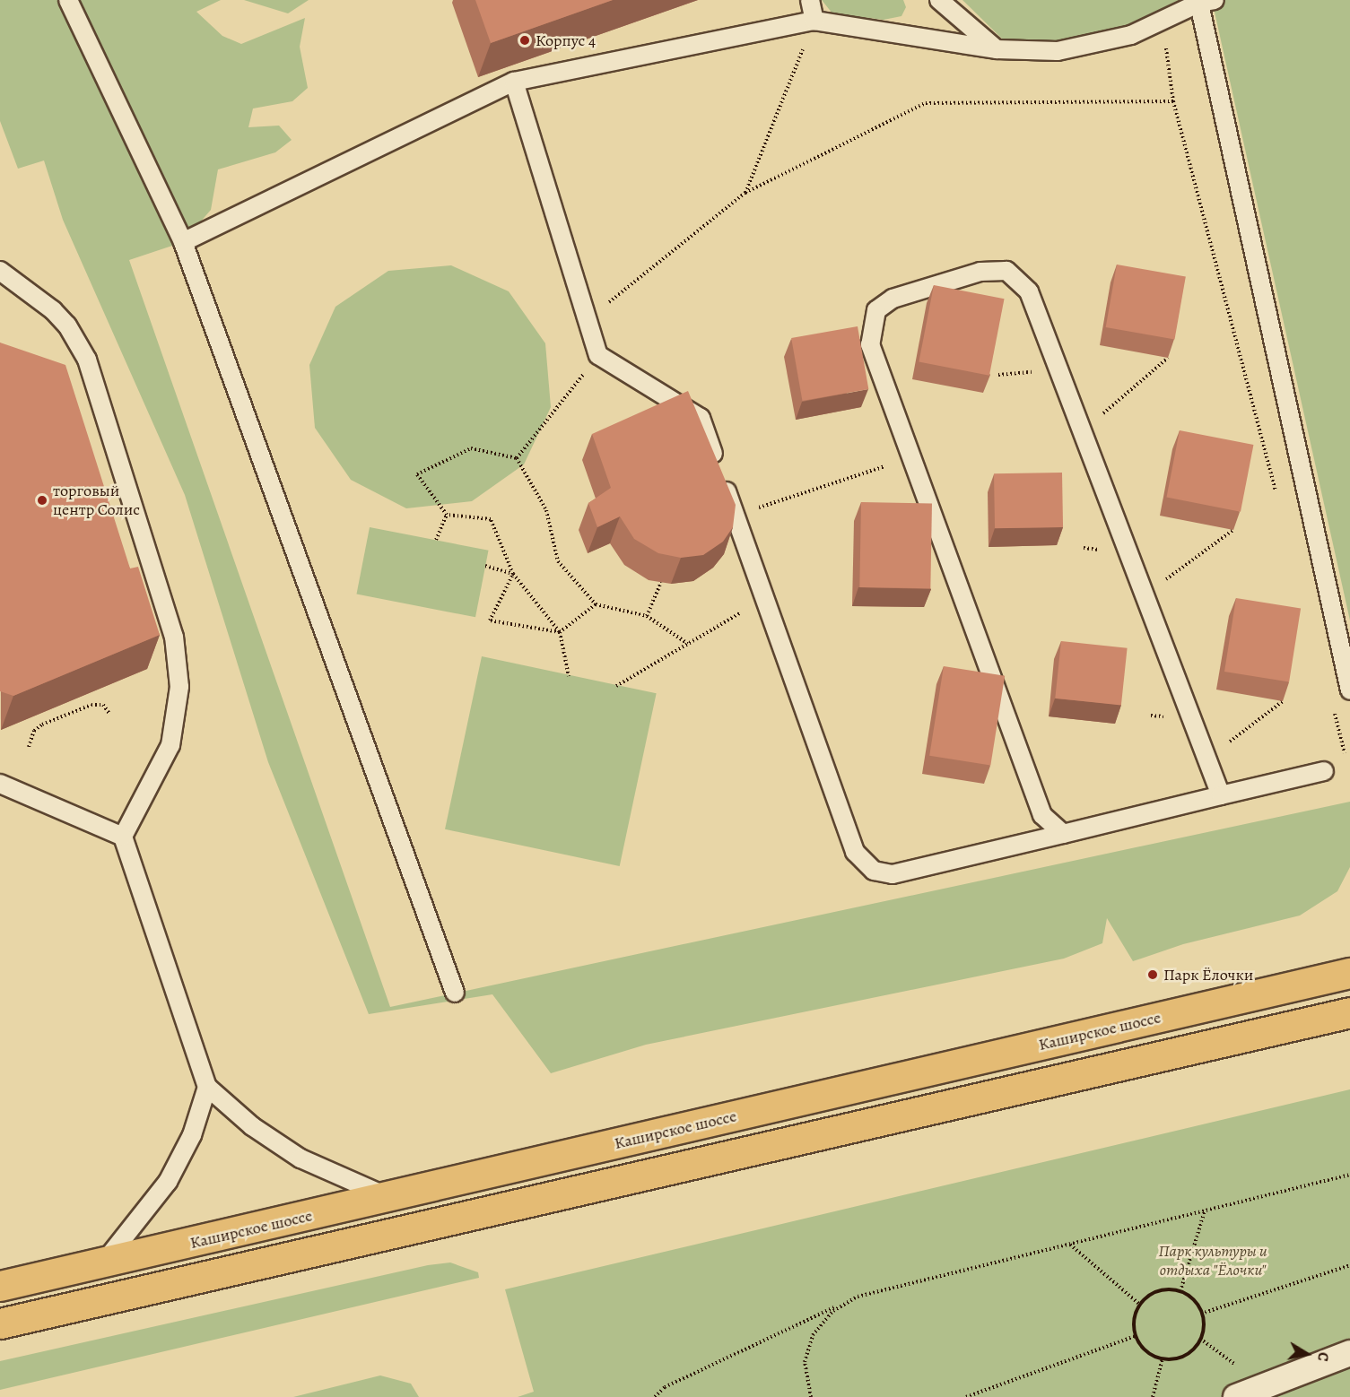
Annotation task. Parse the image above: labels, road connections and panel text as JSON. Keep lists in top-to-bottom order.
{
  "streets": {
    "main road": ["Каширское шоссе"]
  },
  "parks": ["Парк культуры и отдыха \"Ёлочки\""],
  "places": ["Корпус 4", "торговый центр Солис", "Парк Ёлочки"],
  "north": "right"
}
